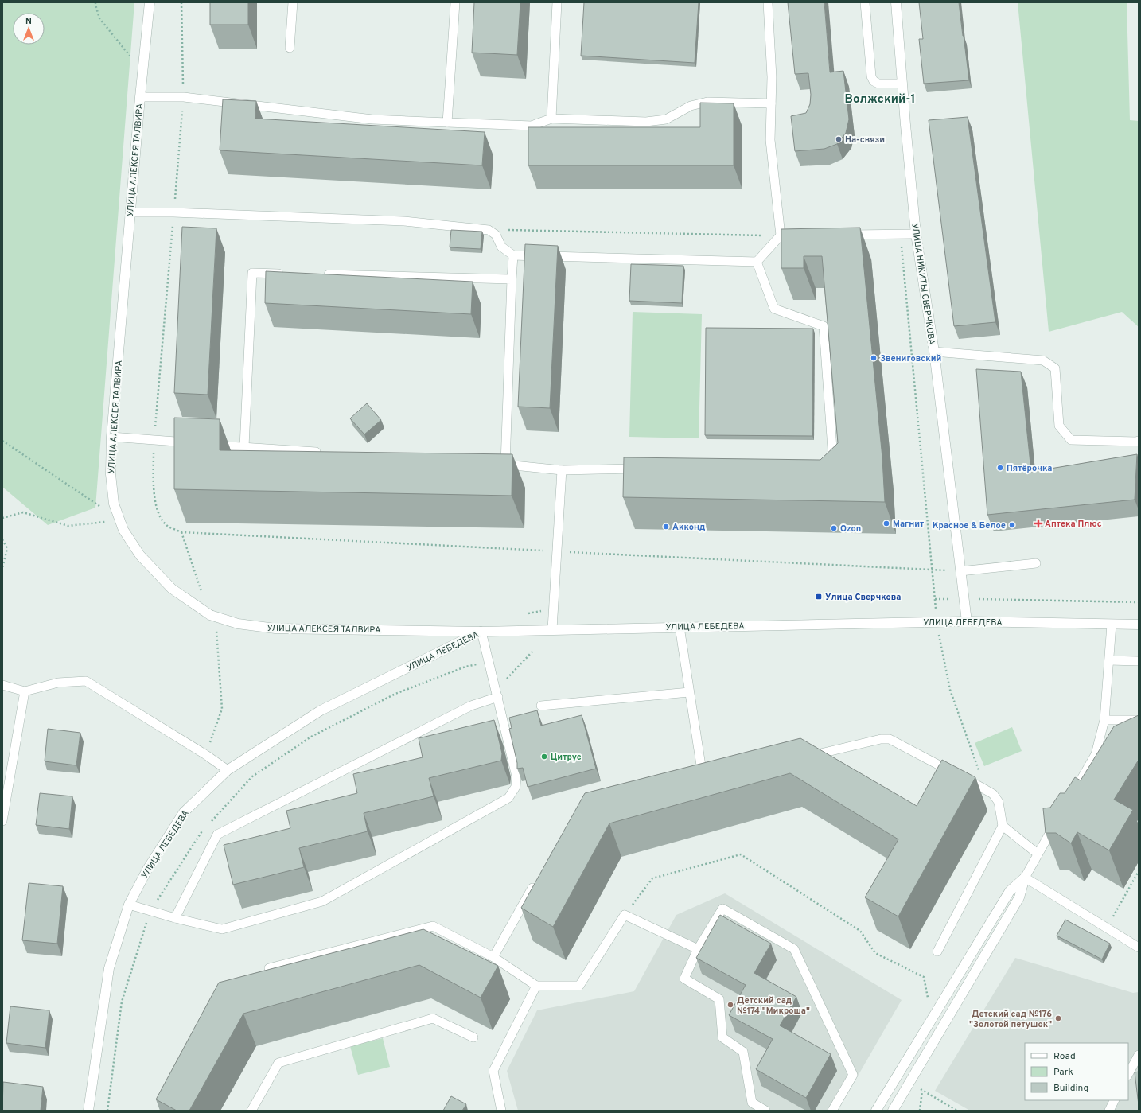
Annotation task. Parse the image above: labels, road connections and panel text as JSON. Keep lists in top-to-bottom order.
{
  "streets": {
    "street": ["УЛИЦА АЛЕКСЕЯ ТАЛВИРА", "УЛИЦА НИКИТЫ СВЕРЧКОВА", "УЛИЦА ЛЕБЕДЕВА"]
  },
  "crossings": [
    ["УЛИЦА АЛЕКСЕЯ ТАЛВИРА", "УЛИЦА ЛЕБЕДЕВА"],
    ["УЛИЦА НИКИТЫ СВЕРЧКОВА", "УЛИЦА ЛЕБЕДЕВА"]
  ],
  "districts": ["Волжский-1"],
  "places": {
    "other": [
      "На-связи",
      "Звениговский",
      "Пятёрочка",
      "Магнит",
      "Красное & Белое",
      "Акконд",
      "Ozon",
      "Цитрус",
      "Детский сад №174 \"Микроша\"",
      "Детский сад №176 \"Золотой петушок\""
    ],
    "health": ["Аптека Плюс"],
    "transit": ["Улица Сверчкова"]
  },
  "legend": ["Road", "Park", "Building"],
  "north": "top"
}
